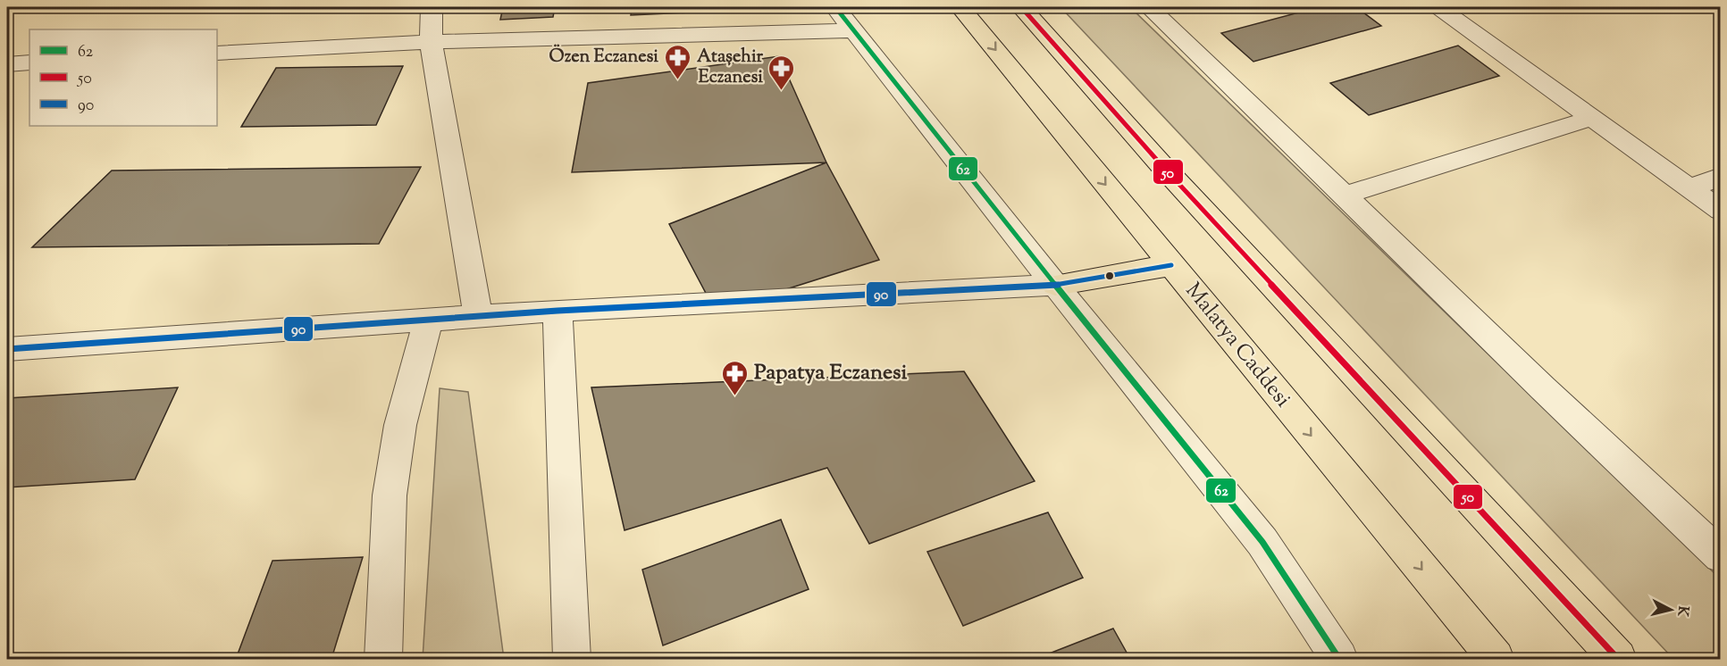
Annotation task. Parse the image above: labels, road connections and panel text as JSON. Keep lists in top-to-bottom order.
{
  "streets": {
    "highway": ["Malatya Caddesi"]
  },
  "places": {
    "pharmacy": ["Özen Eczanesi", "Ataşehir Eczanesi", "Papatya Eczanesi"]
  },
  "lines": ["transit line 62", "transit line 50", "transit line 90"],
  "legend": ["62", "50", "90"],
  "north": "right"
}
